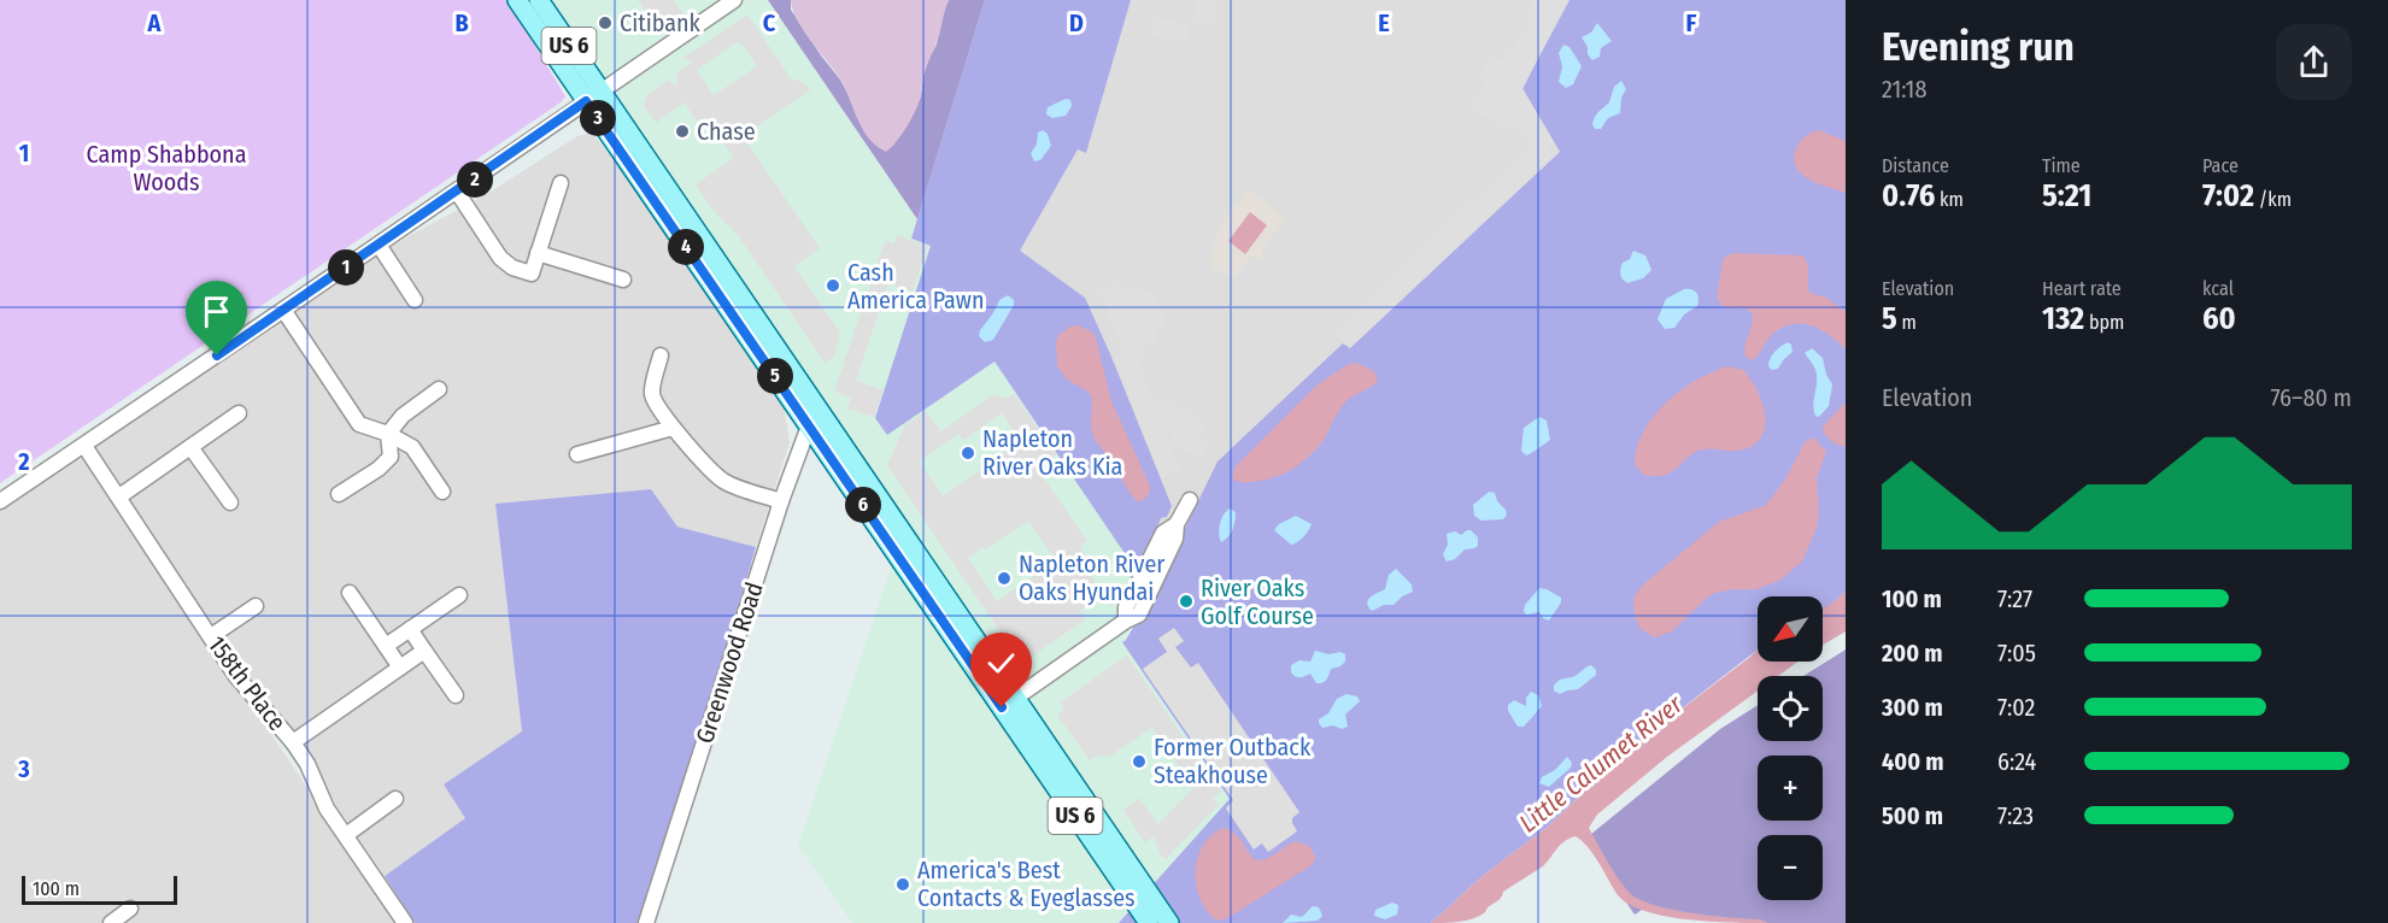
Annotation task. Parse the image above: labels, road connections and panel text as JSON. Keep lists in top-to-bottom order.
{
  "streets": {
    "main road": ["US 6"],
    "street": ["Greenwood Road", "158th Place"]
  },
  "crossings": [
    ["US 6", "Greenwood Road"]
  ],
  "water": ["Little Calumet River"],
  "parks": ["Camp Shabbona Woods"],
  "places": [
    "Citibank",
    "Chase",
    "Cash America Pawn",
    "Napleton River Oaks Kia",
    "Napleton River Oaks Hyundai",
    "River Oaks Golf Course",
    "Former Outback Steakhouse",
    "America's Best Contacts & Eyeglasses"
  ],
  "scale_bar": "100 m",
  "north": "bottom left",
  "page": {
    "heading": ["Evening run", "21:18"],
    "pins": [
      "3",
      "2",
      "4",
      "1",
      "5",
      "6"
    ],
    "stats": [
      ["Distance", "0.76 km"],
      ["Time", "5:21"],
      ["Pace", "7:02 /km"],
      ["Elevation", "5 m"],
      ["Heart rate", "132 bpm"],
      ["kcal", "60"]
    ],
    "chart": ["Elevation", "76–80 m"],
    "list": [
      {
        "name": "100 m",
        "note": "7:27"
      },
      {
        "name": "200 m",
        "note": "7:05"
      },
      {
        "name": "300 m",
        "note": "7:02"
      },
      {
        "name": "400 m",
        "note": "6:24"
      },
      {
        "name": "500 m",
        "note": "7:23"
      }
    ],
    "map_buttons": ["+", "−"],
    "scale": "100 m"
  },
  "grid": {
    "columns": [
      "A",
      "B",
      "C",
      "D",
      "E",
      "F"
    ],
    "rows": ["1", "2", "3"]
  }
}
